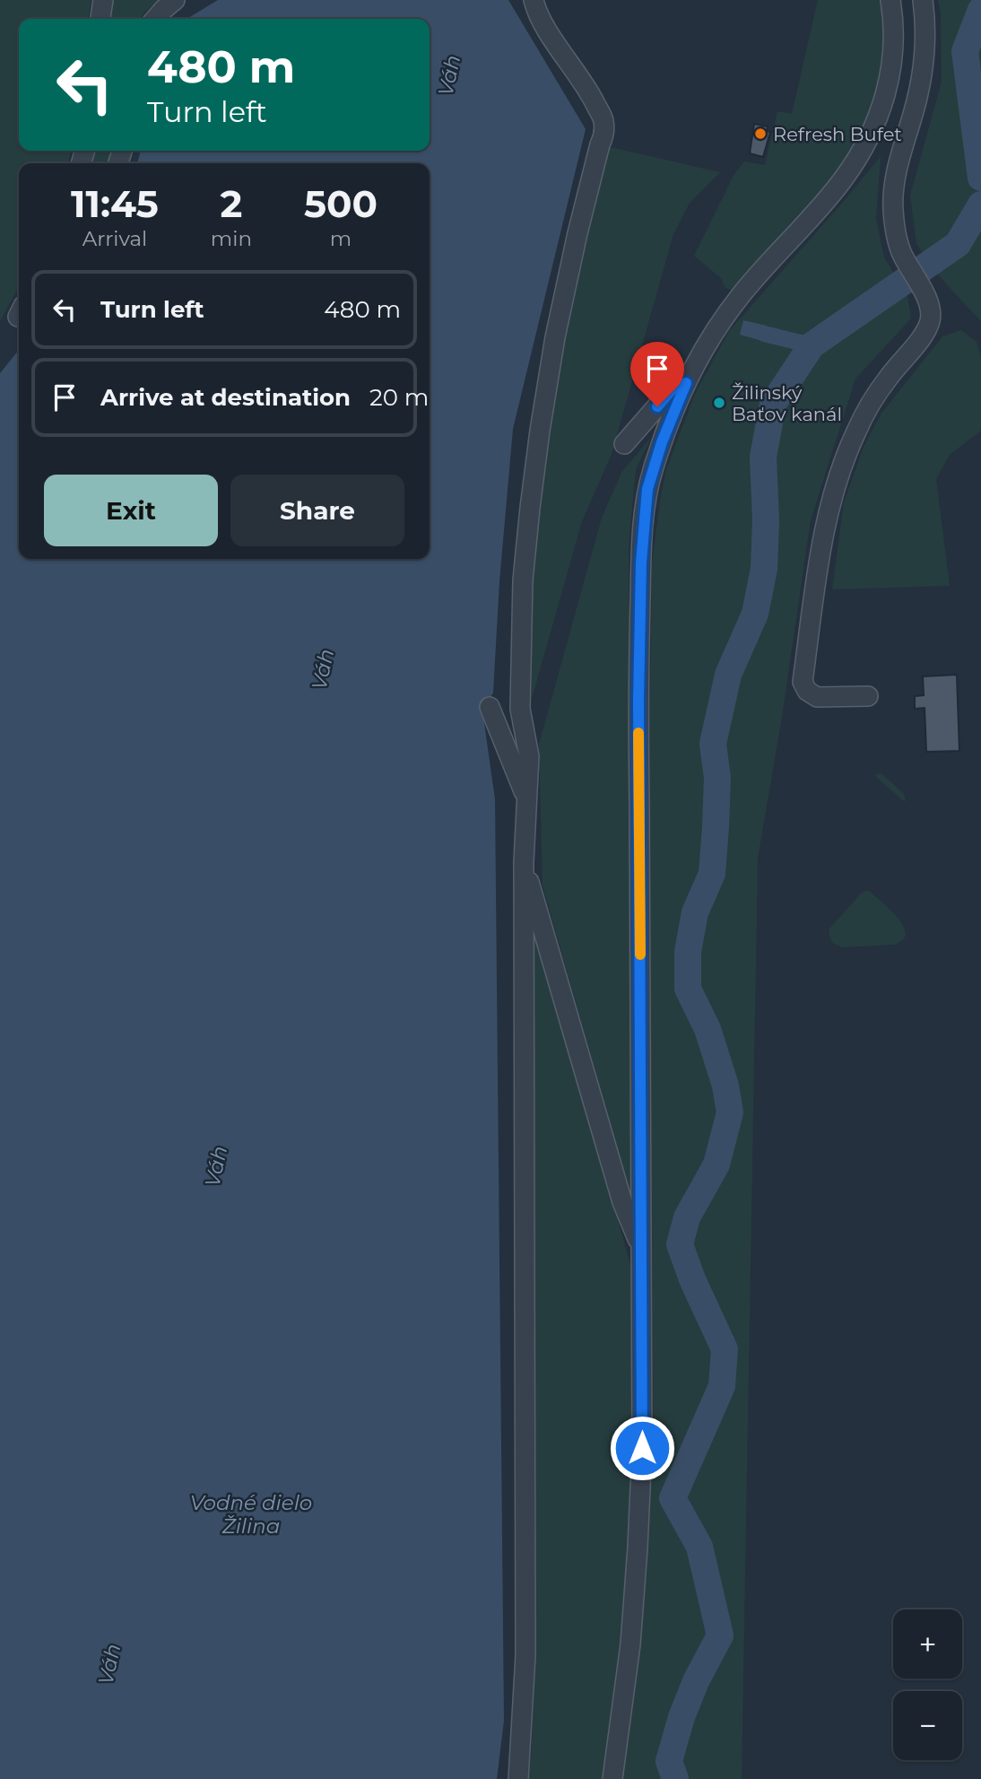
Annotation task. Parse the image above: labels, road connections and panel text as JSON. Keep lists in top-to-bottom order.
{
  "water": ["Váh", "Vodné dielo Žilina"],
  "places": ["Refresh Bufet", "Žilinský Baťov kanál"],
  "page": {
    "turn": ["480 m", "Turn left"],
    "eta": [
      "11:45",
      "Arrival",
      "2",
      "min",
      "500",
      "m"
    ],
    "list": [
      {
        "name": "Turn left",
        "value": "480 m"
      },
      {
        "name": "Arrive at destination",
        "value": "20 m"
      }
    ],
    "buttons": ["Exit", "Share"],
    "map_buttons": ["+", "−"]
  }
}
